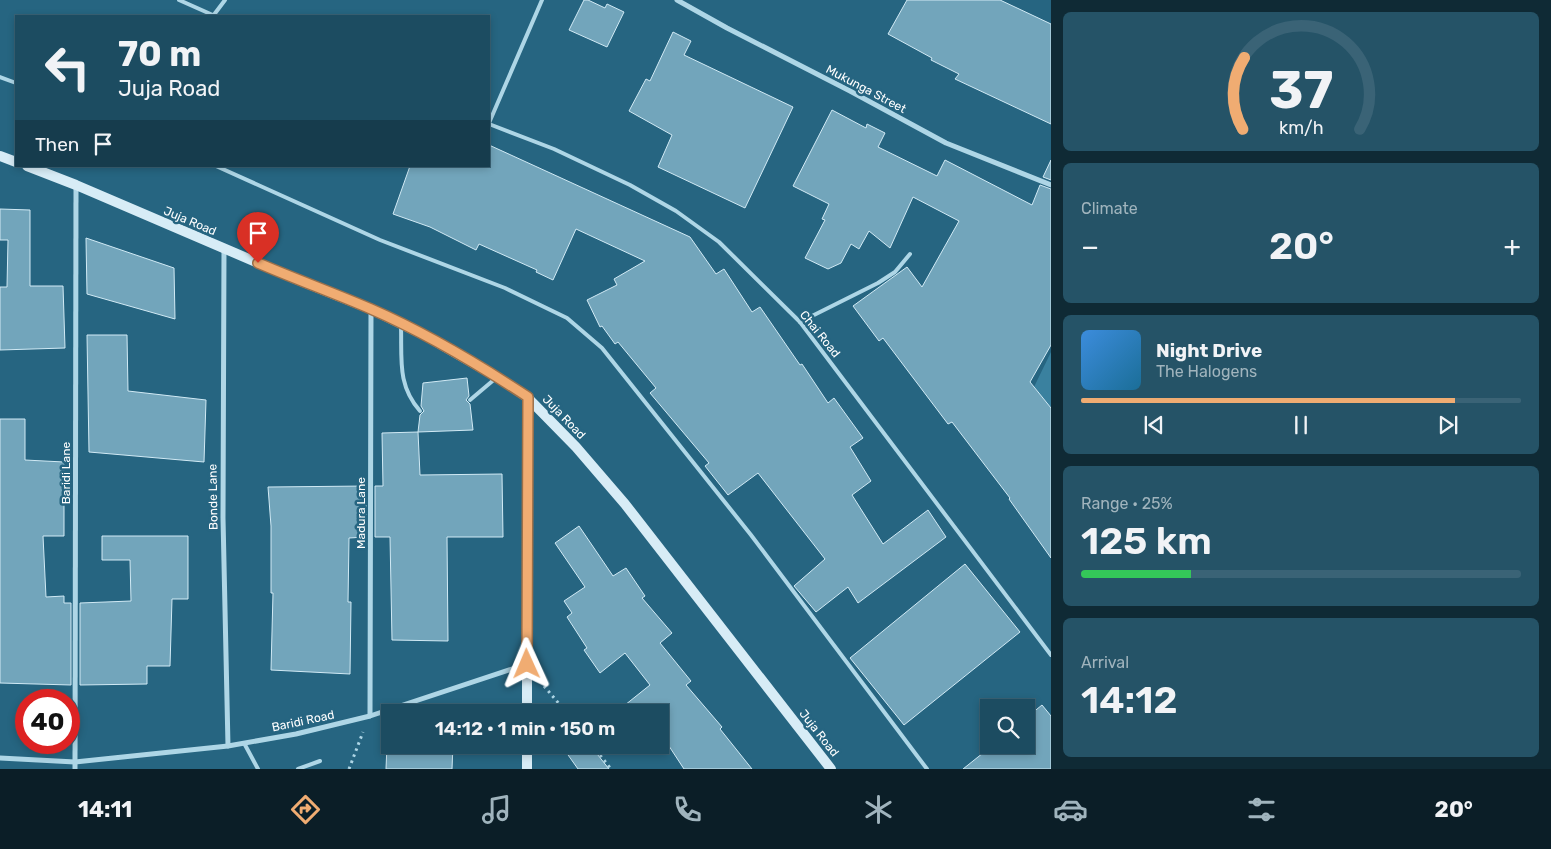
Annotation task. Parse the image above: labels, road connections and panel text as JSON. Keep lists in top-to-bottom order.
{
  "streets": {
    "main road": ["Juja Road"],
    "street": [
      "Mukunga Street",
      "Baridi Lane",
      "Bonde Lane",
      "Madura Lane",
      "Baridi Road"
    ],
    "lane": ["Chai Road"]
  },
  "crossings": [
    ["Juja Road", "Baridi Lane"],
    ["Juja Road", "Bonde Lane"],
    ["Juja Road", "Madura Lane"],
    ["Baridi Lane", "Baridi Road"],
    ["Bonde Lane", "Baridi Road"],
    ["Madura Lane", "Baridi Road"]
  ],
  "page": {
    "turn": ["70 m", "Juja Road"],
    "then": "Then",
    "tile": [
      "Climate",
      ["Range · 25%", "125 km"],
      ["Arrival", "14:12"]
    ],
    "heat": ["−", "20°", "+"],
    "song": ["Night Drive", "The Halogens"],
    "limit": "40",
    "trip": "14:12 · 1 min · 150 m",
    "tabs": ["14:11", "20°"],
    "gauge": ["37", "km/h"]
  }
}
